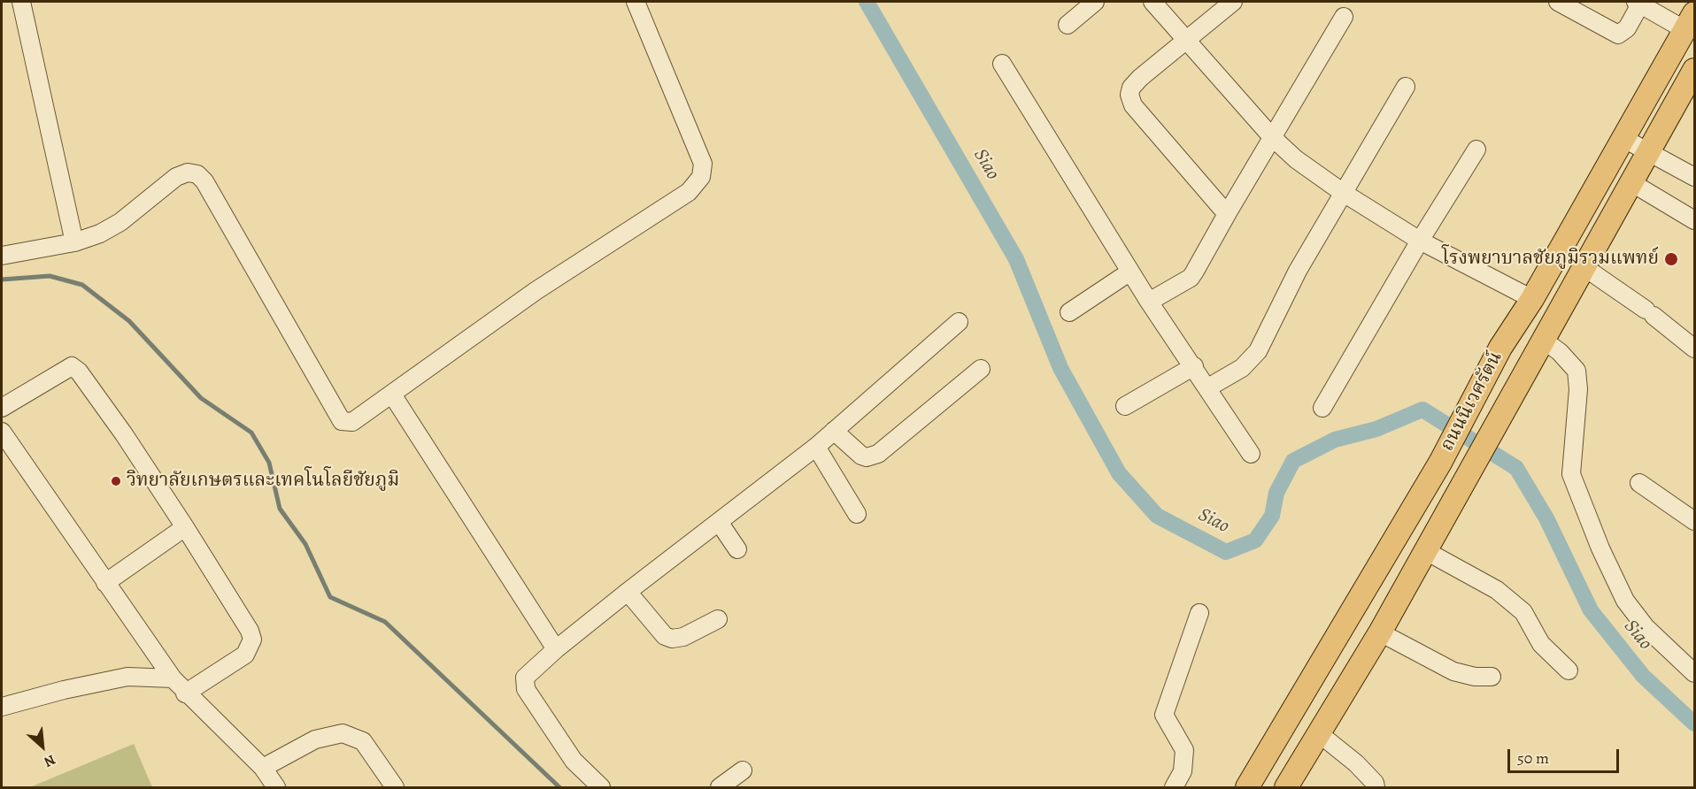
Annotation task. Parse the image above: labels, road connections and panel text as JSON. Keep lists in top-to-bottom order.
{
  "streets": {
    "main road": ["ถนนนิเวศรัตน์"]
  },
  "water": ["Siao"],
  "places": ["โรงพยาบาลชัยภูมิรวมแพทย์", "วิทยาลัยเกษตรและเทคโนโลยีชัยภูมิ"],
  "scale_bar": "50 m",
  "north": "bottom right"
}
